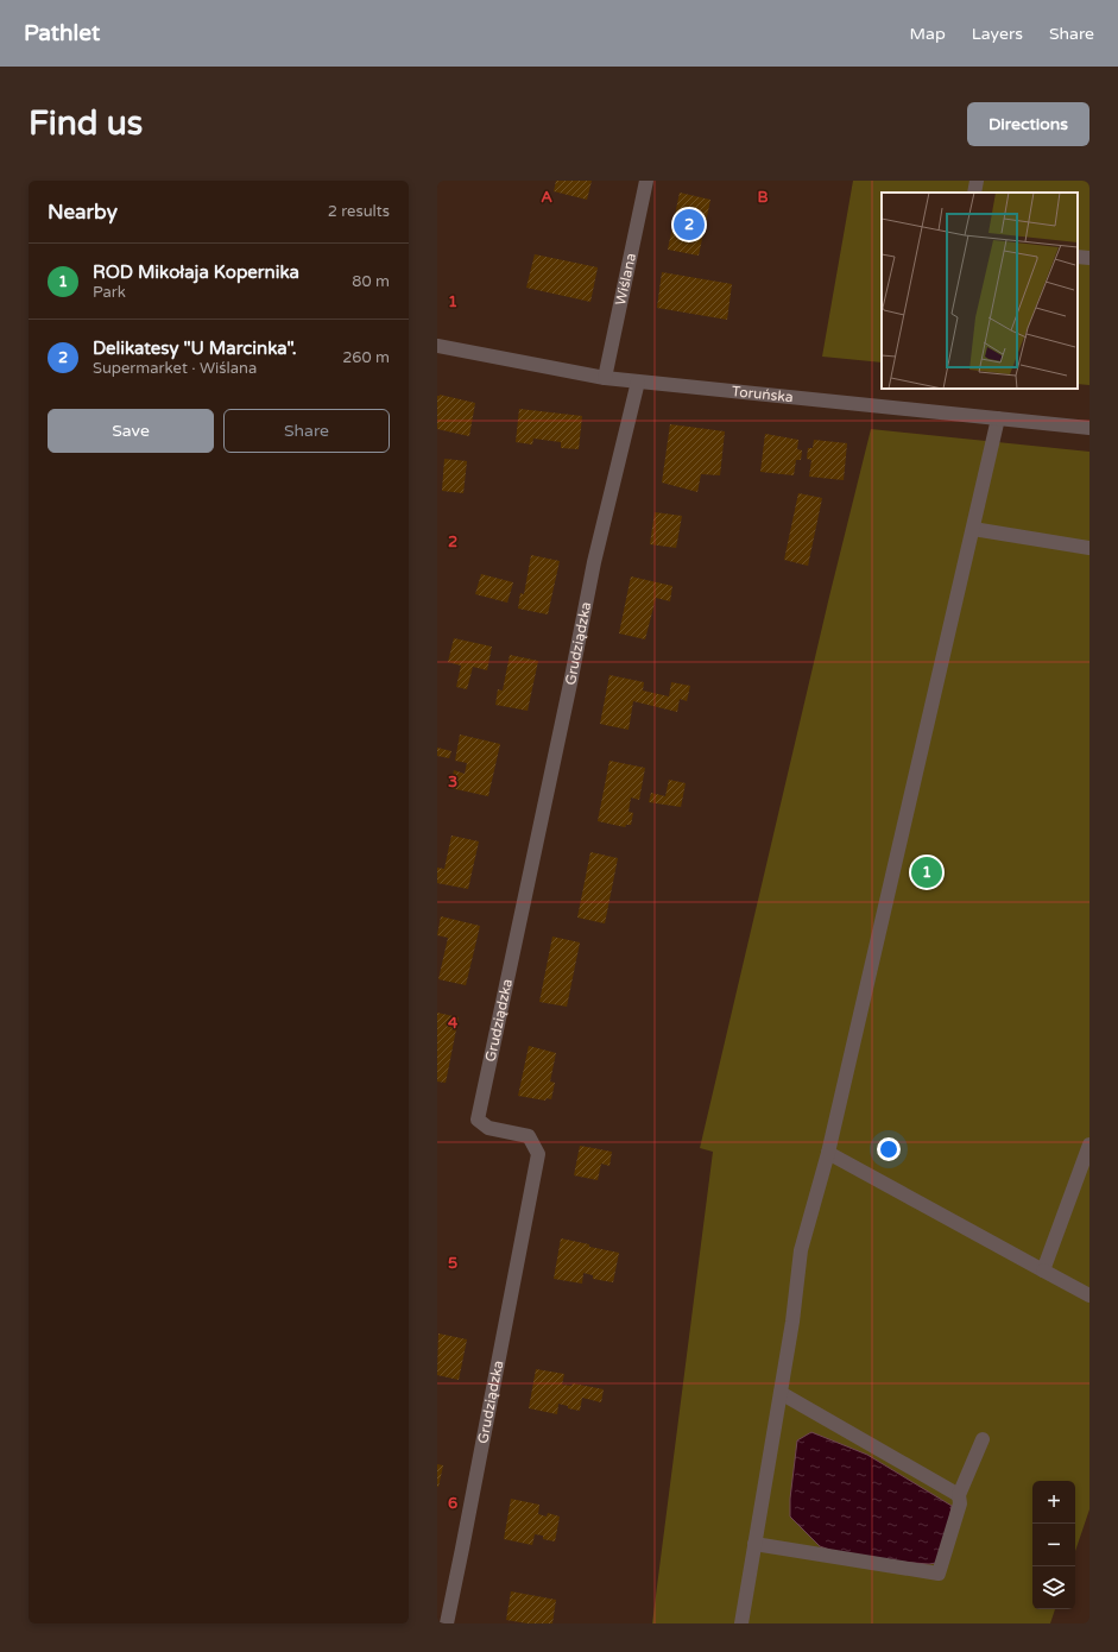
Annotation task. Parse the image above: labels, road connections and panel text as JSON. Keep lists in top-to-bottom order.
{
  "streets": {
    "street": ["Wiślana", "Toruńska", "Grudziądzka"]
  },
  "crossings": [
    ["Wiślana", "Toruńska"],
    ["Toruńska", "Grudziądzka"]
  ],
  "page": {
    "header": "Pathlet",
    "nav": ["Map", "Layers", "Share"],
    "buttons": [
      "Directions",
      ["Save", "Share"]
    ],
    "title": "Find us",
    "heading": ["Nearby", "2 results"],
    "pins": ["2", "1"],
    "list": [
      {
        "mark": "1",
        "name": "ROD Mikołaja Kopernika",
        "note": "Park",
        "value": "80 m"
      },
      {
        "mark": "2",
        "name": "Delikatesy \"U Marcinka\".",
        "note": "Supermarket · Wiślana",
        "value": "260 m"
      }
    ],
    "map_buttons": ["+", "−"]
  },
  "grid": {
    "columns": ["A", "B"],
    "rows": [
      "1",
      "2",
      "3",
      "4",
      "5",
      "6"
    ]
  }
}
